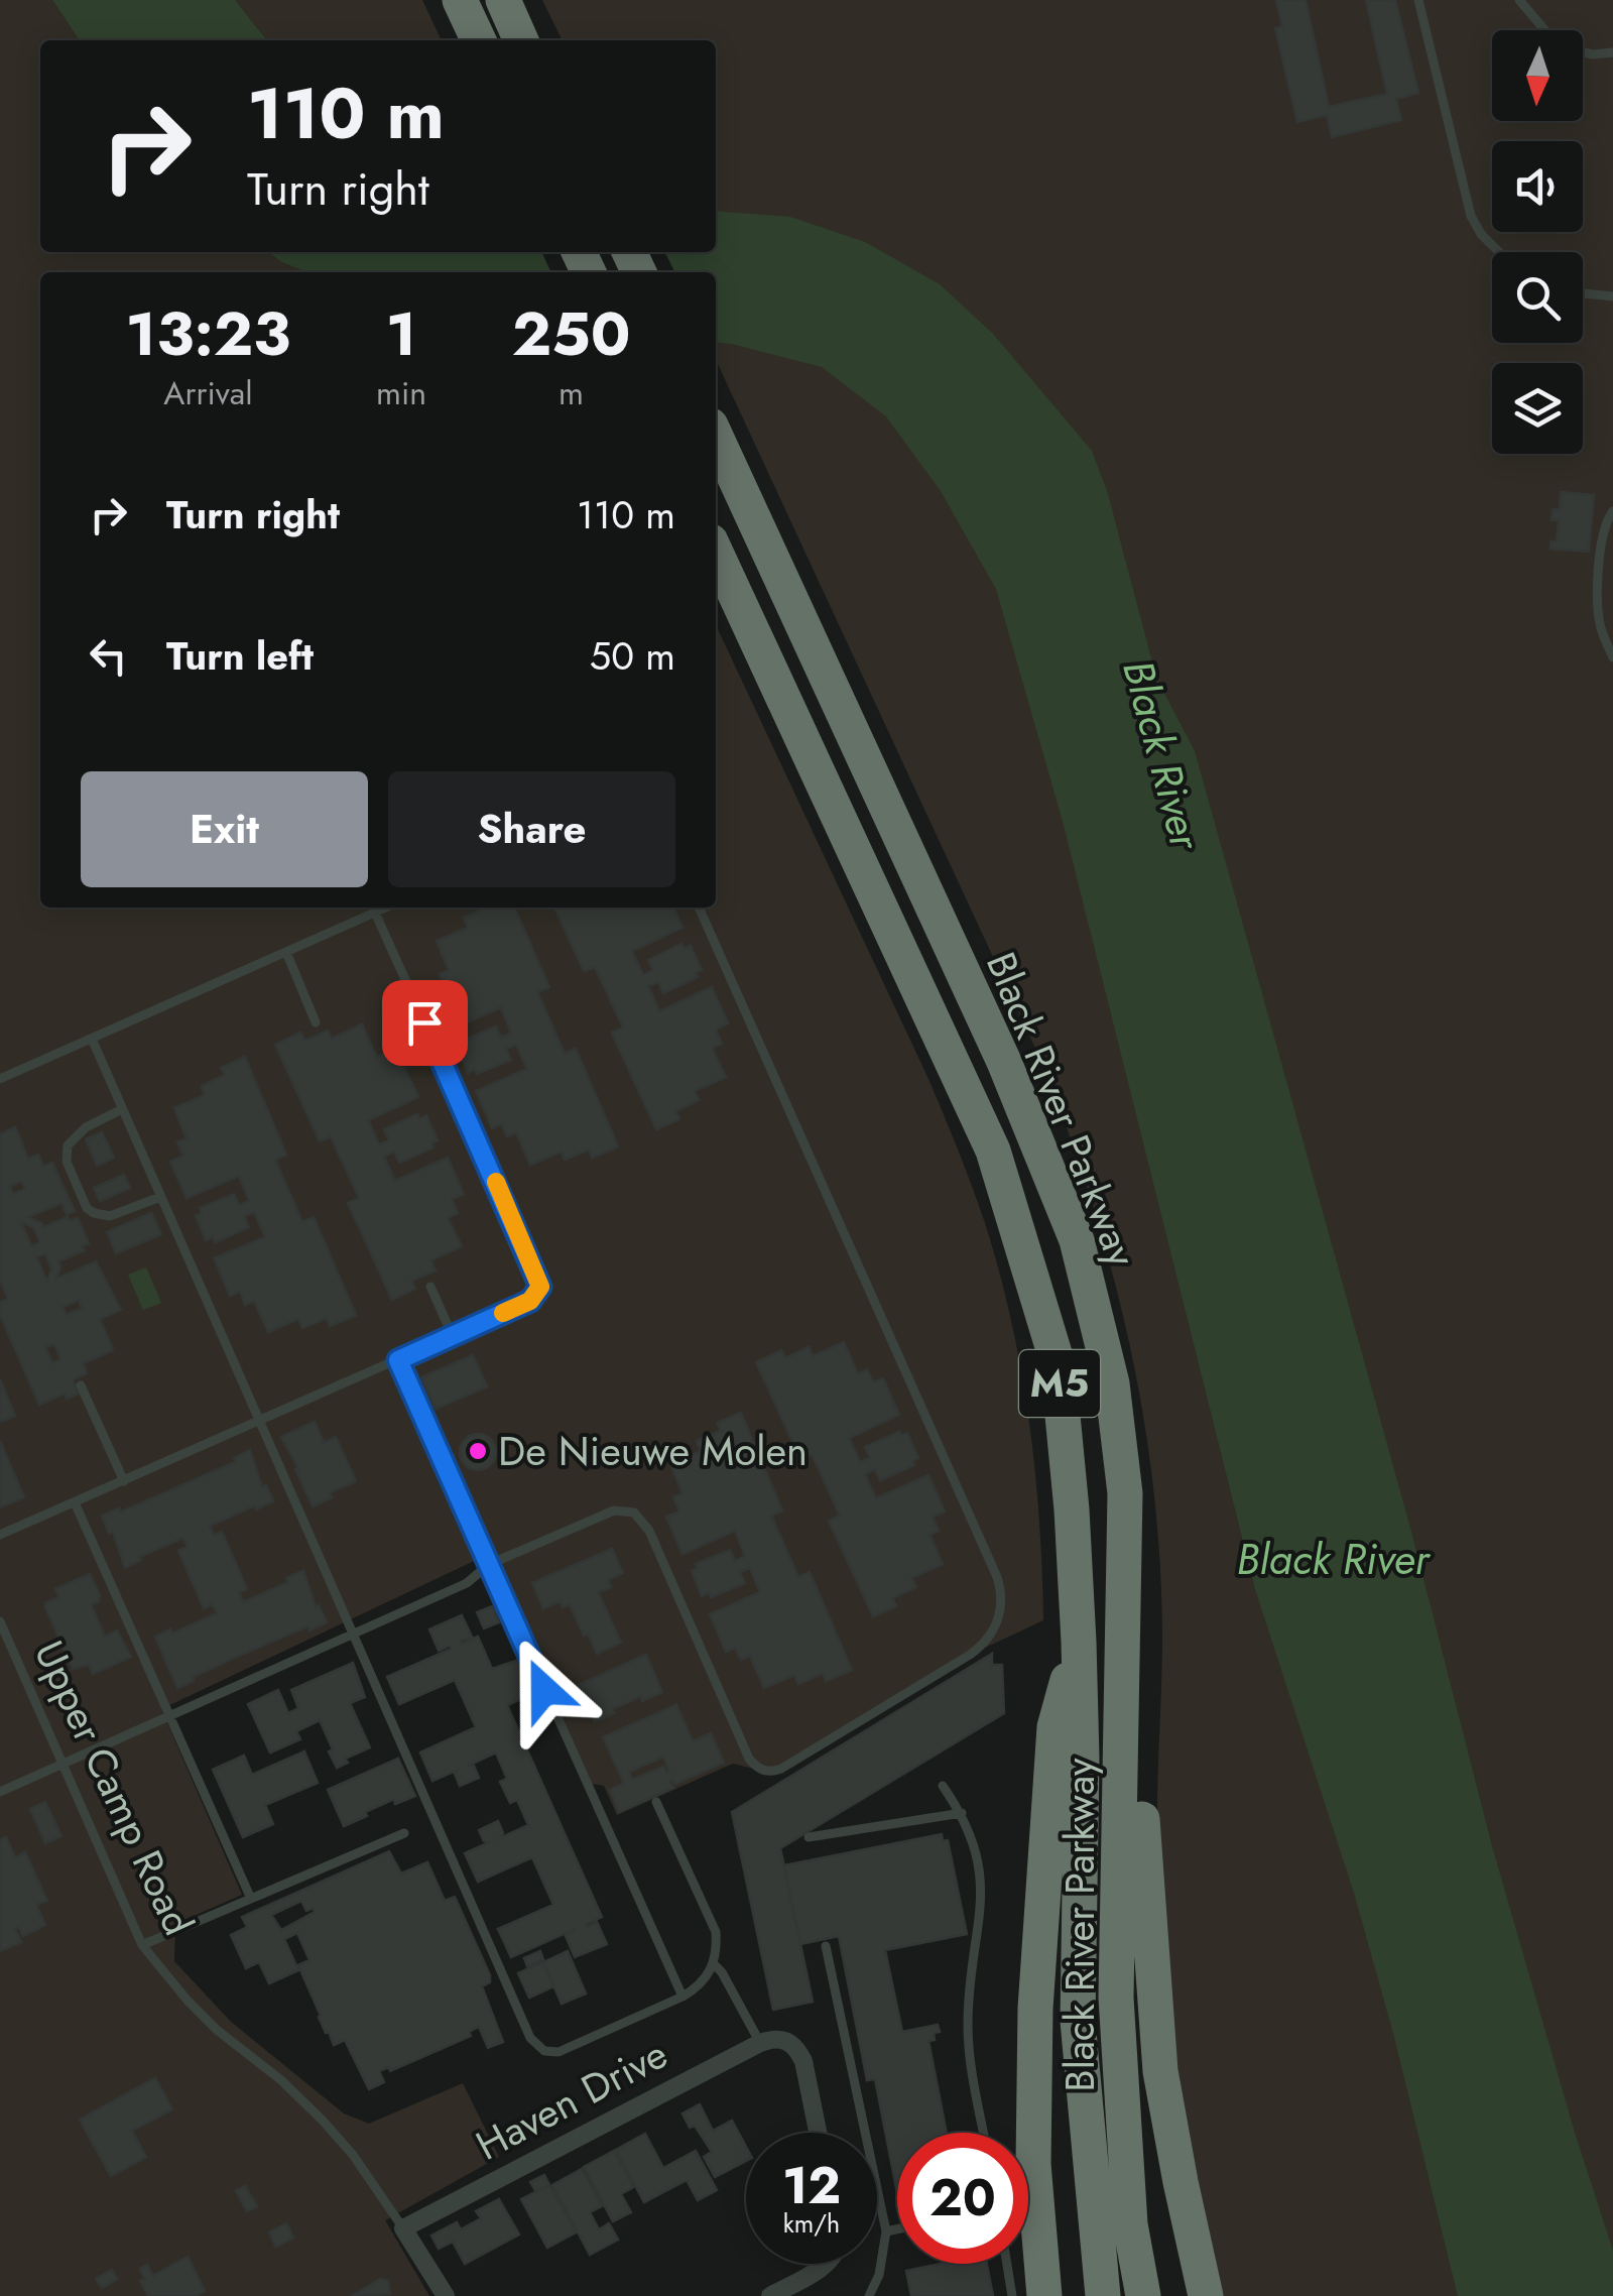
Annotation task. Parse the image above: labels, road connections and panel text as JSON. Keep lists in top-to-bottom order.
{
  "streets": {
    "highway": ["Black River Parkway", "M5"],
    "street": ["Upper Camp Road", "Haven Drive"]
  },
  "crossings": [
    ["Upper Camp Road", "Haven Drive"]
  ],
  "water": ["Black River"],
  "places": ["De Nieuwe Molen"],
  "north": "bottom",
  "page": {
    "turn": ["110 m", "Turn right"],
    "eta": [
      "13:23",
      "Arrival",
      "1",
      "min",
      "250",
      "m"
    ],
    "list": [
      {
        "name": "Turn right",
        "value": "110 m"
      },
      {
        "name": "Turn left",
        "value": "50 m"
      }
    ],
    "buttons": ["Exit", "Share"],
    "speed": "12 km/h",
    "limit": "20"
  }
}
